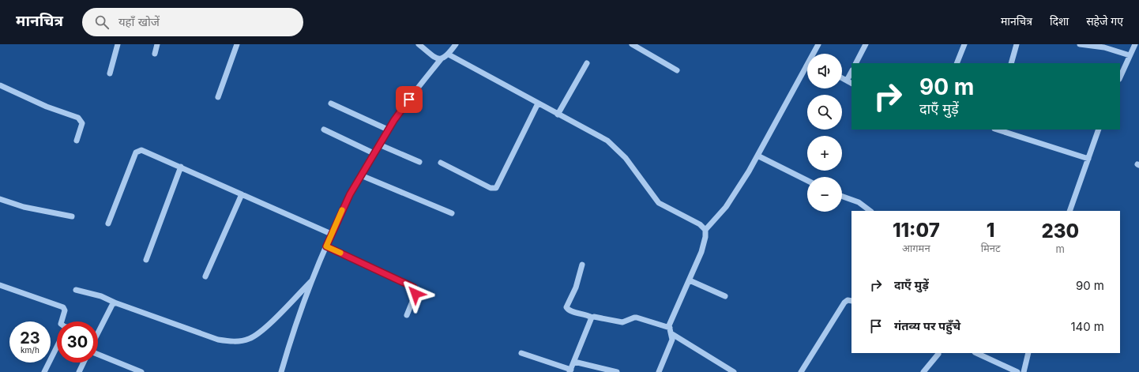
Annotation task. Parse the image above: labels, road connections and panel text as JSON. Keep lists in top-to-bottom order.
{
  "page": {
    "header": "मानचित्र",
    "search": "यहाँ खोजें",
    "nav": ["मानचित्र", "दिशा", "सहेजे गए"],
    "map_buttons": ["+", "−"],
    "turn": ["90 m", "दाएँ मुड़ें"],
    "eta": [
      "11:07",
      "आगमन",
      "1",
      "मिनट",
      "230",
      "m"
    ],
    "list": [
      {
        "name": "दाएँ मुड़ें",
        "value": "90 m"
      },
      {
        "name": "गंतव्य पर पहुँचे",
        "value": "140 m"
      }
    ],
    "speed": "23 km/h",
    "limit": "30"
  }
}
